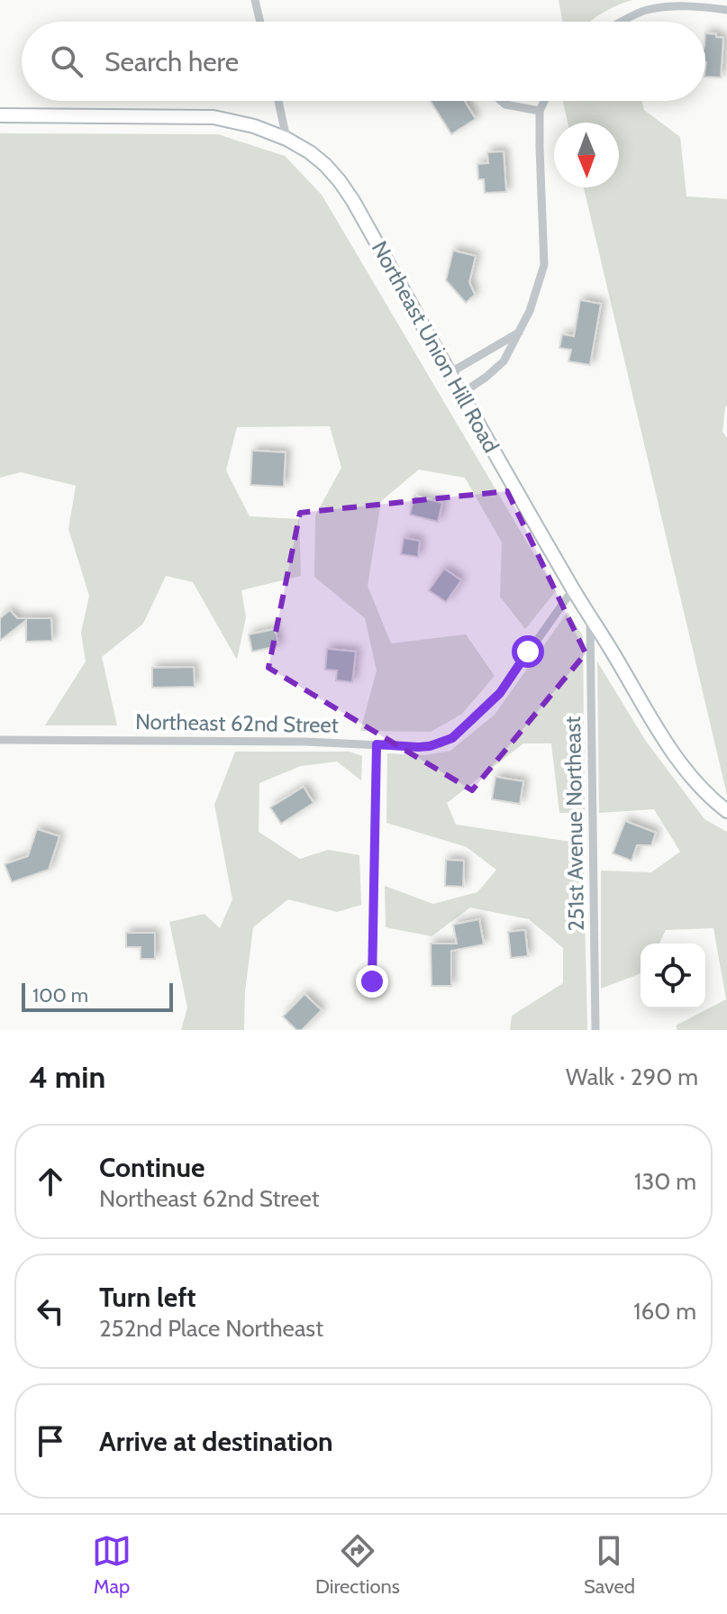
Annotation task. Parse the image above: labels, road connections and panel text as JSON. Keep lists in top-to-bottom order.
{
  "streets": {
    "street": ["Northeast Union Hill Road", "Northeast 62nd Street", "251st Avenue Northeast"]
  },
  "crossings": [
    ["Northeast Union Hill Road", "Northeast 62nd Street"],
    ["Northeast Union Hill Road", "251st Avenue Northeast"]
  ],
  "scale_bar": "100 m",
  "north": "bottom",
  "page": {
    "search": "Search here",
    "scale": "100 m",
    "heading": ["4 min", "Walk · 290 m"],
    "list": [
      ["Continue", "Northeast 62nd Street", "130 m"],
      ["Turn left", "252nd Place Northeast", "160 m"],
      "Arrive at destination"
    ],
    "nav": ["Map", "Directions", "Saved"]
  }
}
